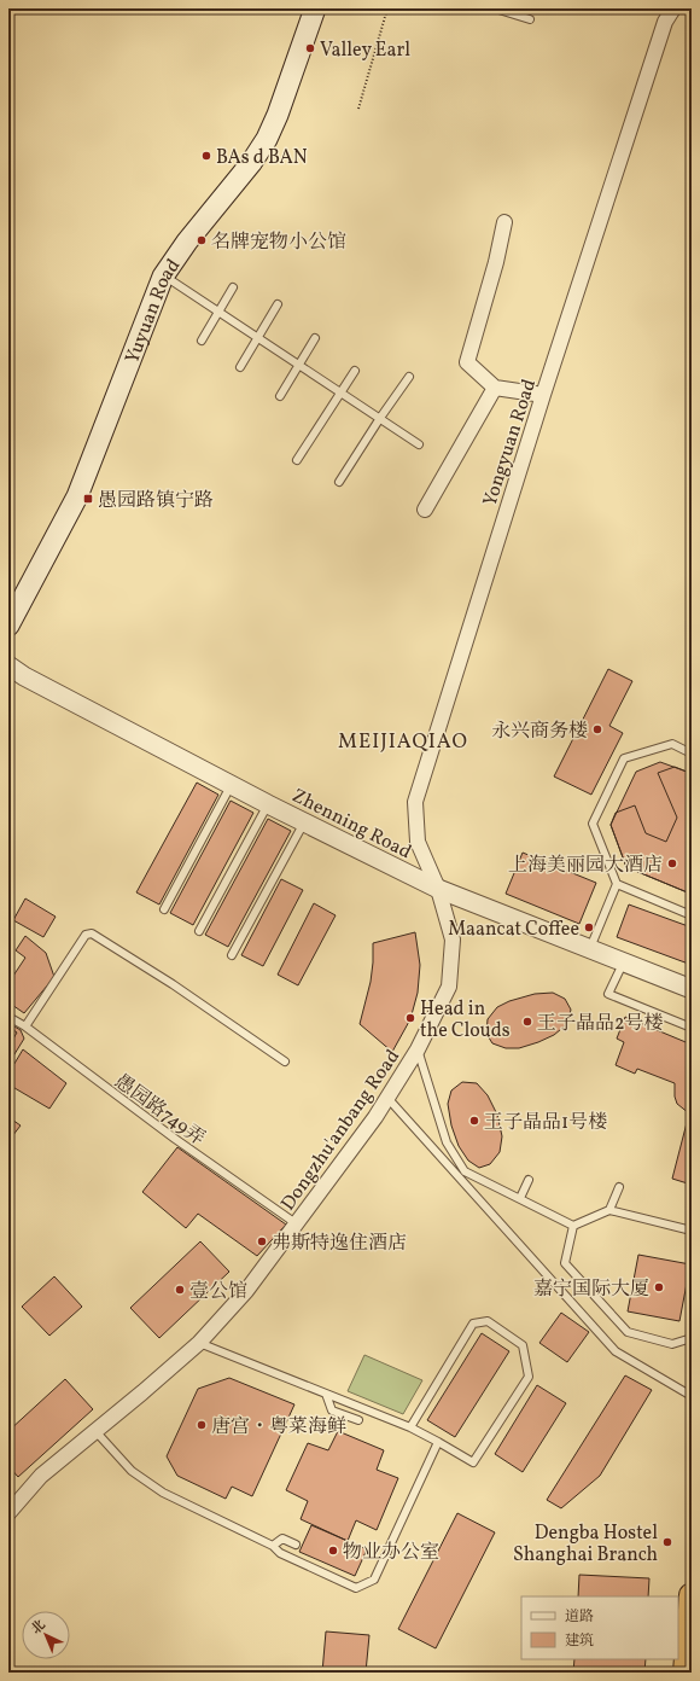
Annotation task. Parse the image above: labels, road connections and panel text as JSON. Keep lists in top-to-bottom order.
{
  "streets": {
    "main road": ["Yuyuan Road"],
    "street": ["Yongyuan Road", "Zhenning Road", "Dongzhu'anbang Road"],
    "lane": ["愚园路749弄"]
  },
  "crossings": [
    ["Yongyuan Road", "Zhenning Road"],
    ["Yongyuan Road", "Dongzhu'anbang Road"],
    ["Zhenning Road", "Dongzhu'anbang Road"],
    ["愚园路749弄", "Dongzhu'anbang Road"]
  ],
  "districts": ["MEIJIAQIAO"],
  "places": {
    "other": [
      "Valley Earl",
      "BAs d BAN",
      "名牌宠物小公馆",
      "永兴商务楼",
      "上海美丽园大酒店",
      "Maancat Coffee",
      "Head in the Clouds",
      "王子晶品2号楼",
      "王子晶品1号楼",
      "弗斯特逸住酒店",
      "嘉宁国际大厦",
      "壹公馆",
      "唐宫・粤菜海鲜",
      "Dengba Hostel Shanghai Branch",
      "物业办公室"
    ],
    "transit": ["愚园路镇宁路"]
  },
  "legend": ["道路", "建筑"],
  "north": "top left"
}
